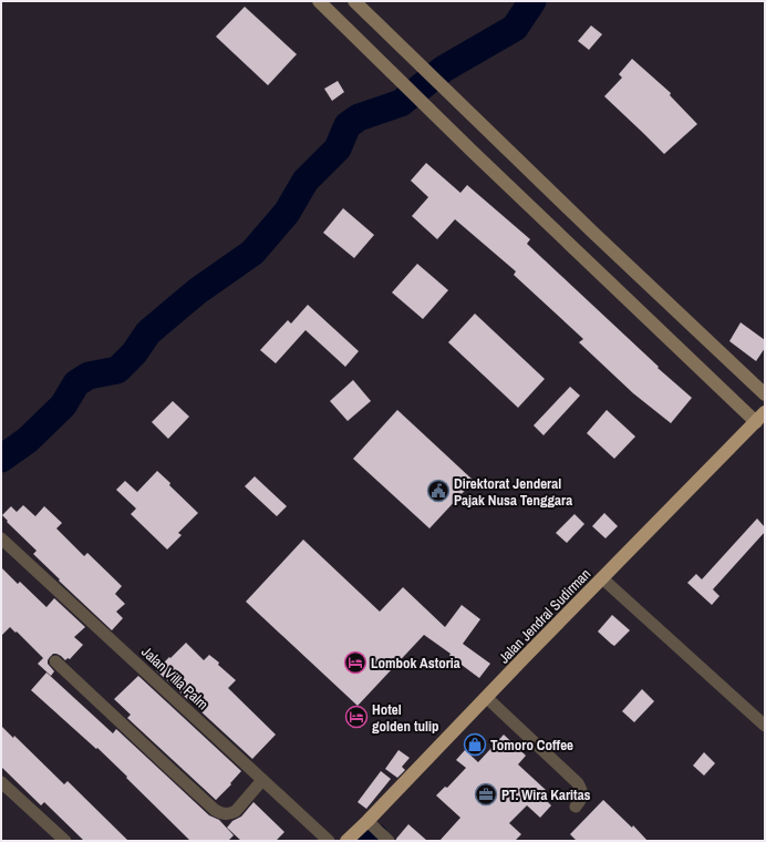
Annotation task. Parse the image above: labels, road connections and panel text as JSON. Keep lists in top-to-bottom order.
{
  "streets": {
    "highway": ["Jalan Jendral Sudirman"],
    "street": ["Jalan Villa Palm"]
  },
  "places": {
    "public building": ["Direktorat Jenderal Pajak Nusa Tenggara"],
    "hotel": ["Lombok Astoria", "Hotel golden tulip"],
    "shop": ["Tomoro Coffee"],
    "office": ["PT. Wira Karitas"]
  }
}
